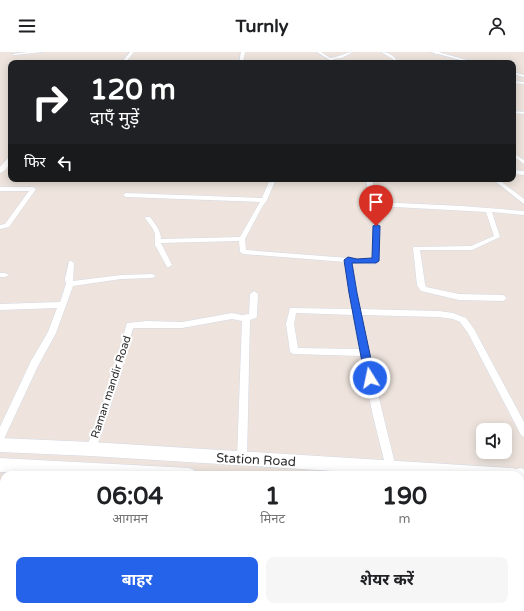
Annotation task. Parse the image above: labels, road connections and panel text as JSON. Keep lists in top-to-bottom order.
{
  "streets": {
    "street": ["Raman mandir Road", "Station Road"]
  },
  "crossings": [
    ["Raman mandir Road", "Station Road"]
  ],
  "page": {
    "header": "Turnly",
    "turn": ["120 m", "दाएँ मुड़ें"],
    "then": "फिर",
    "eta": [
      "06:04",
      "आगमन",
      "1",
      "मिनट",
      "190",
      "m"
    ],
    "buttons": ["बाहर", "शेयर करें"]
  }
}
